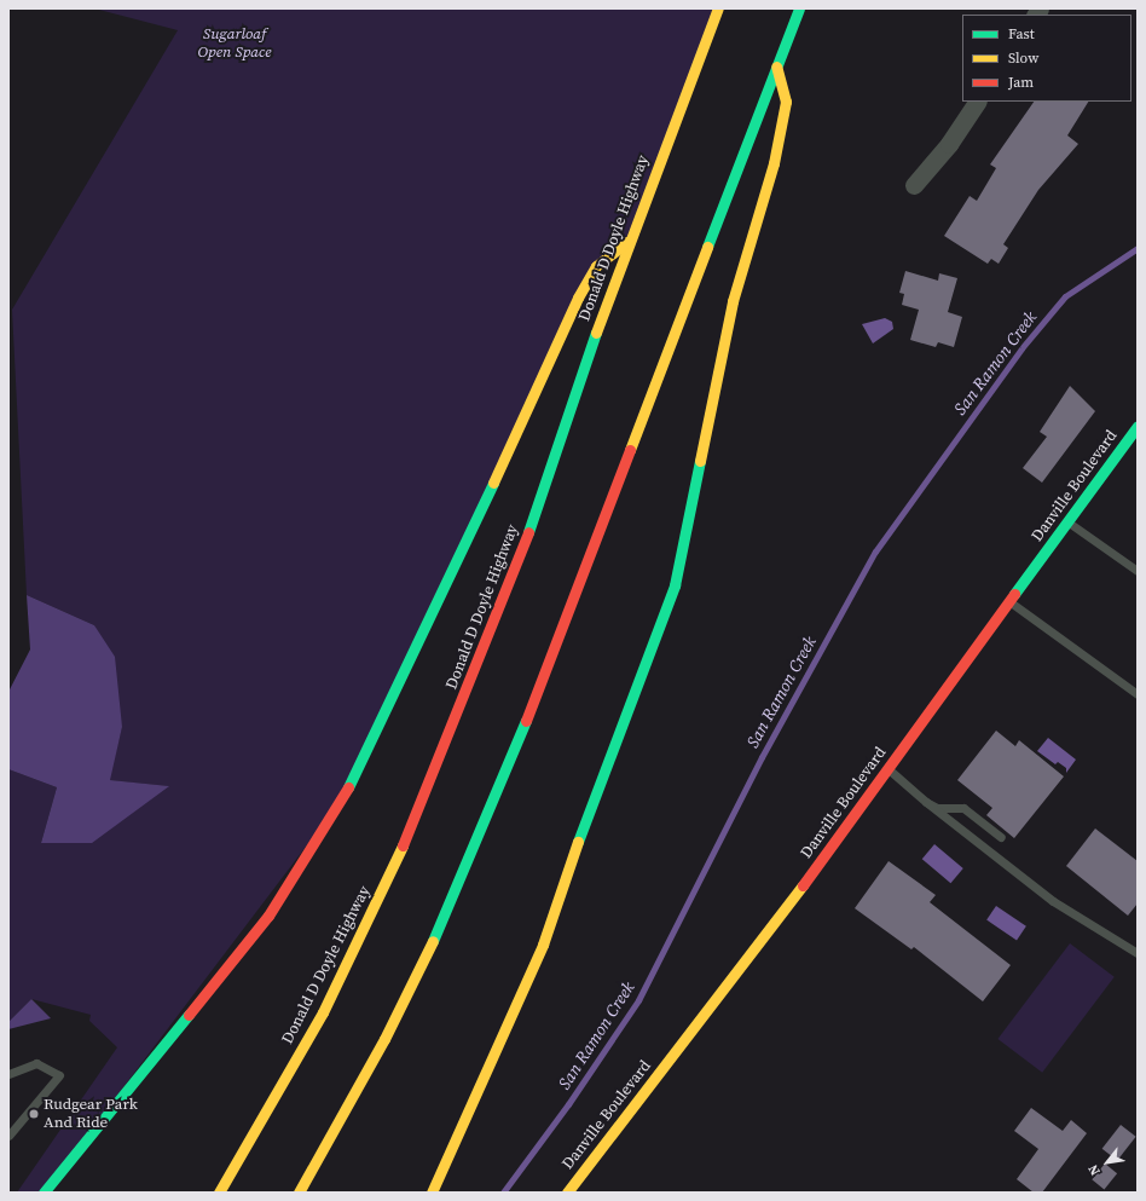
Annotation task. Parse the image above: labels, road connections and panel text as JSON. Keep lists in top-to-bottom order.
{
  "streets": {
    "main road": ["Donald D Doyle Highway", "Danville Boulevard"]
  },
  "water": ["San Ramon Creek"],
  "parks": ["Sugarloaf Open Space"],
  "places": ["Rudgear Park And Ride"],
  "legend": ["Fast", "Slow", "Jam"],
  "north": "bottom left"
}
